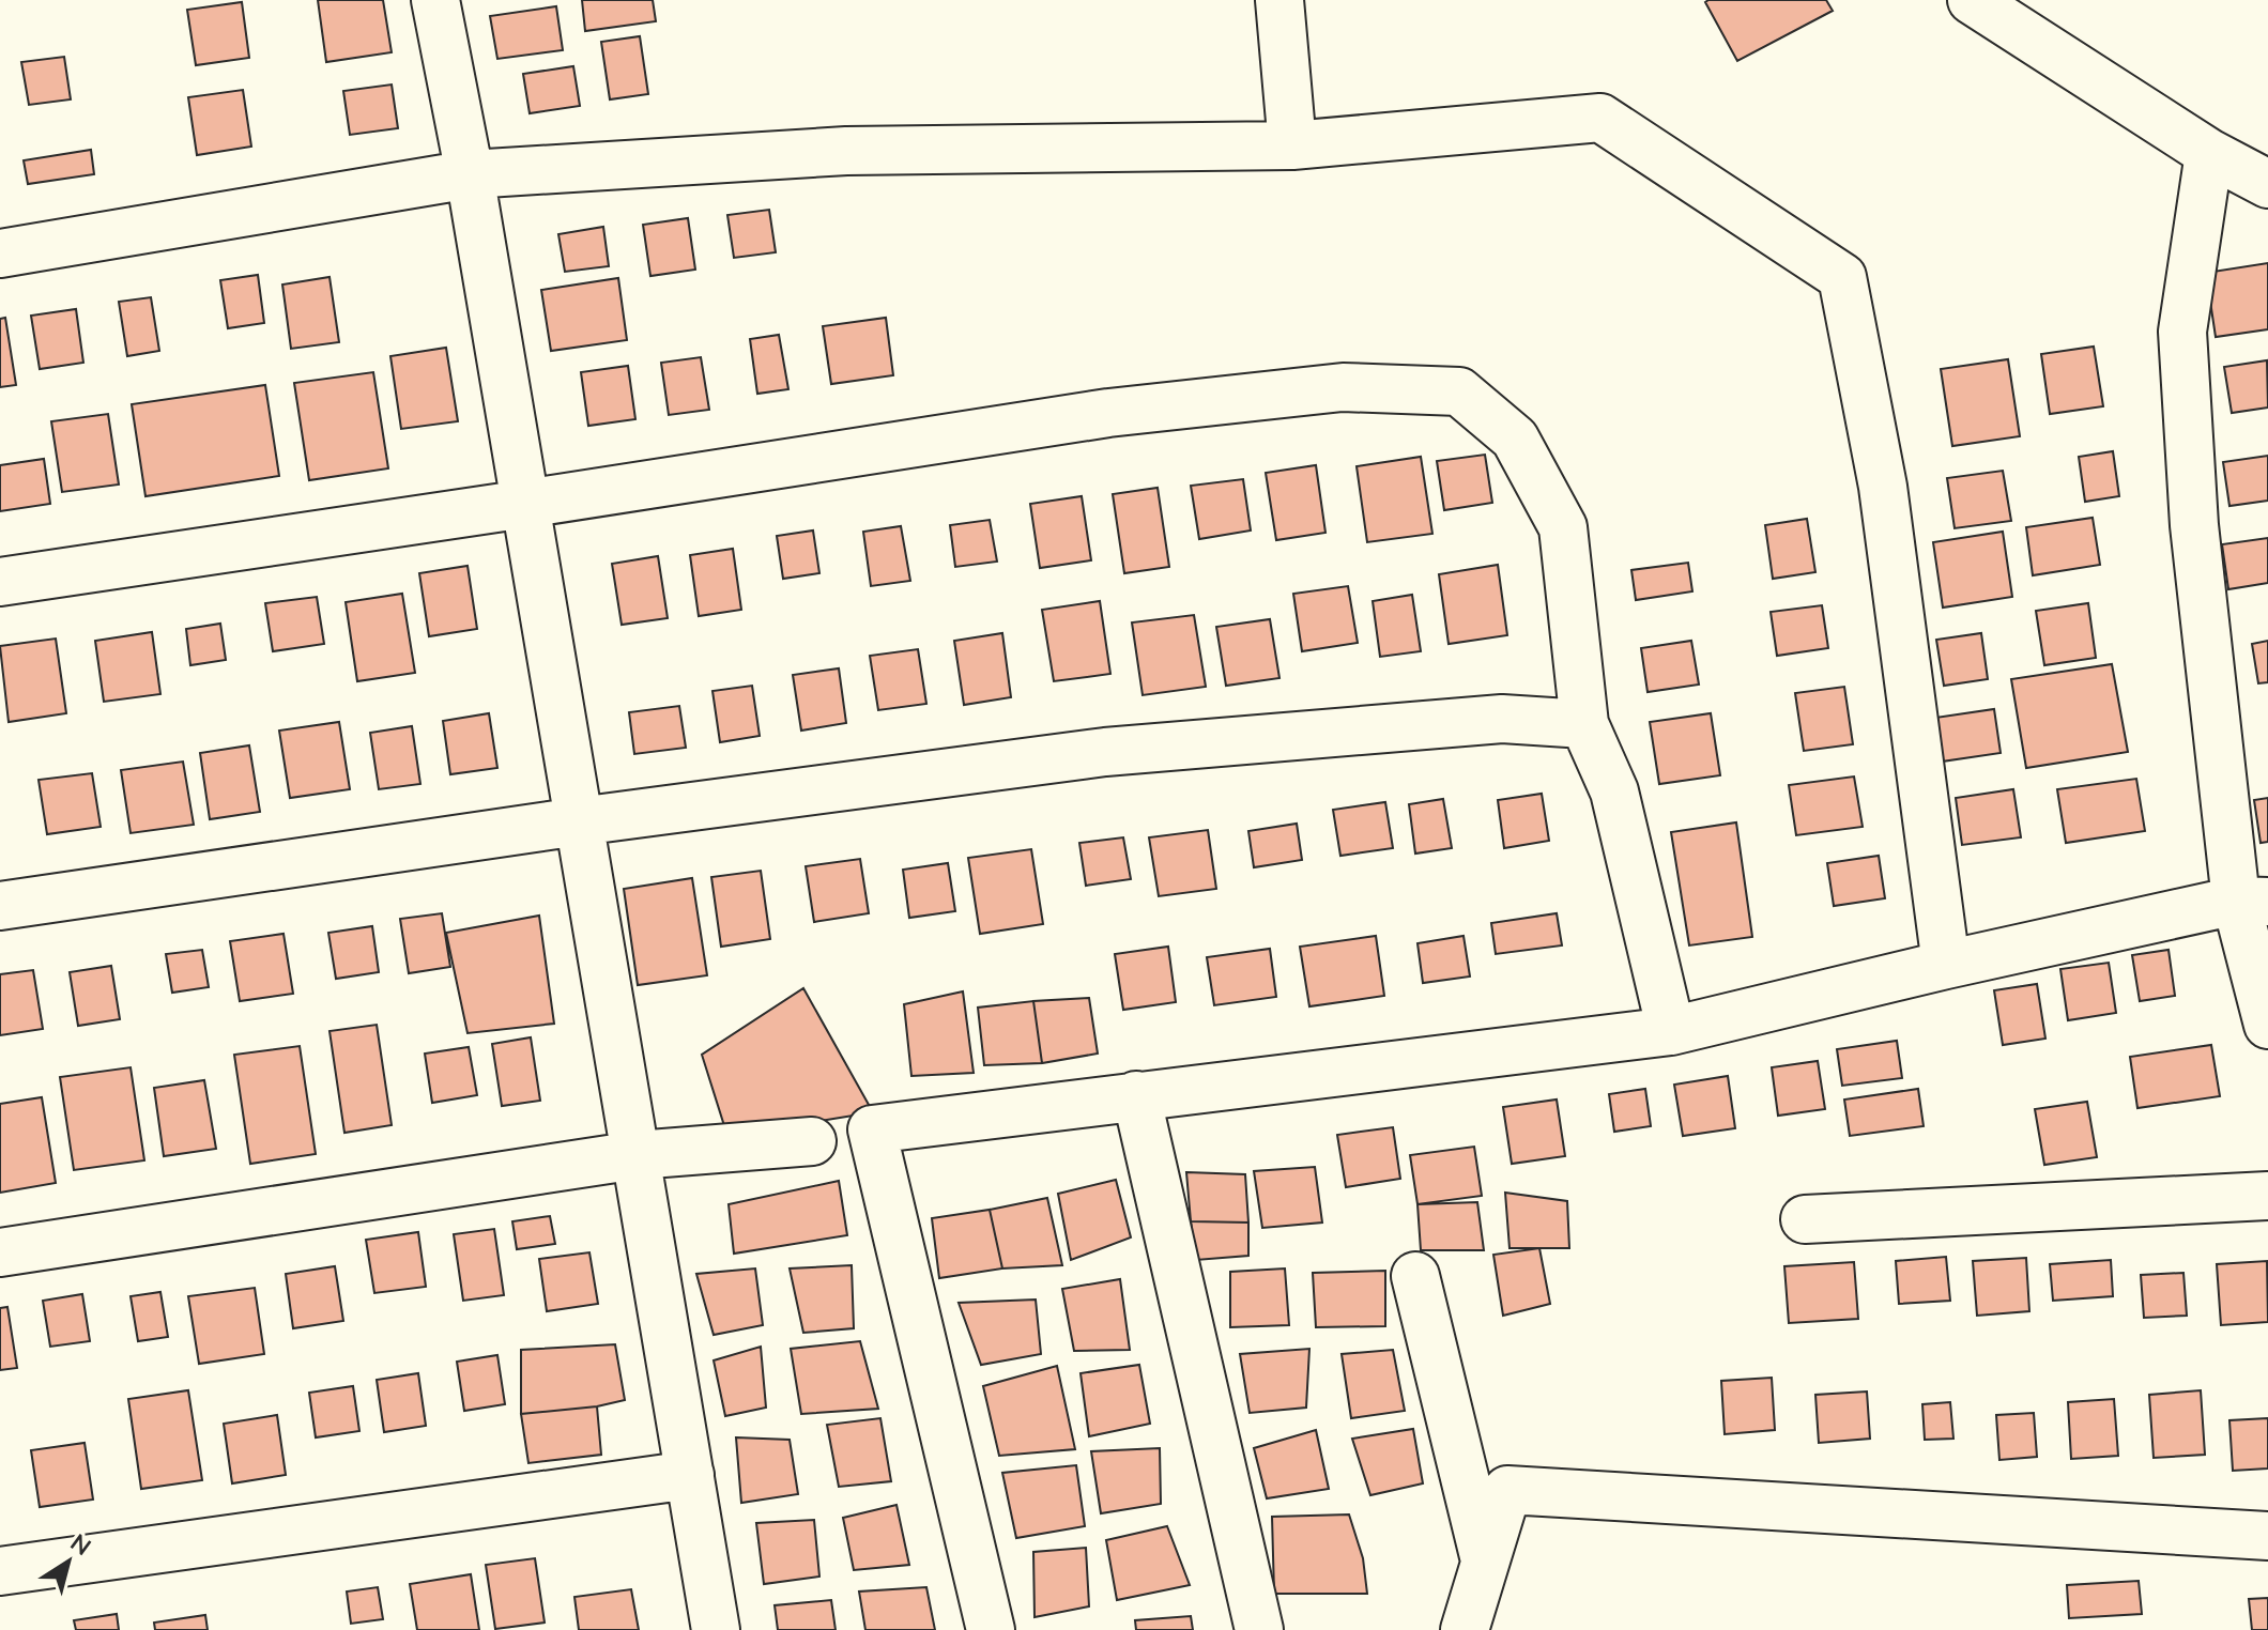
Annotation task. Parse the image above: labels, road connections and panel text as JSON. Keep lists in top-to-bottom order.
{
  "north": "top right"
}
